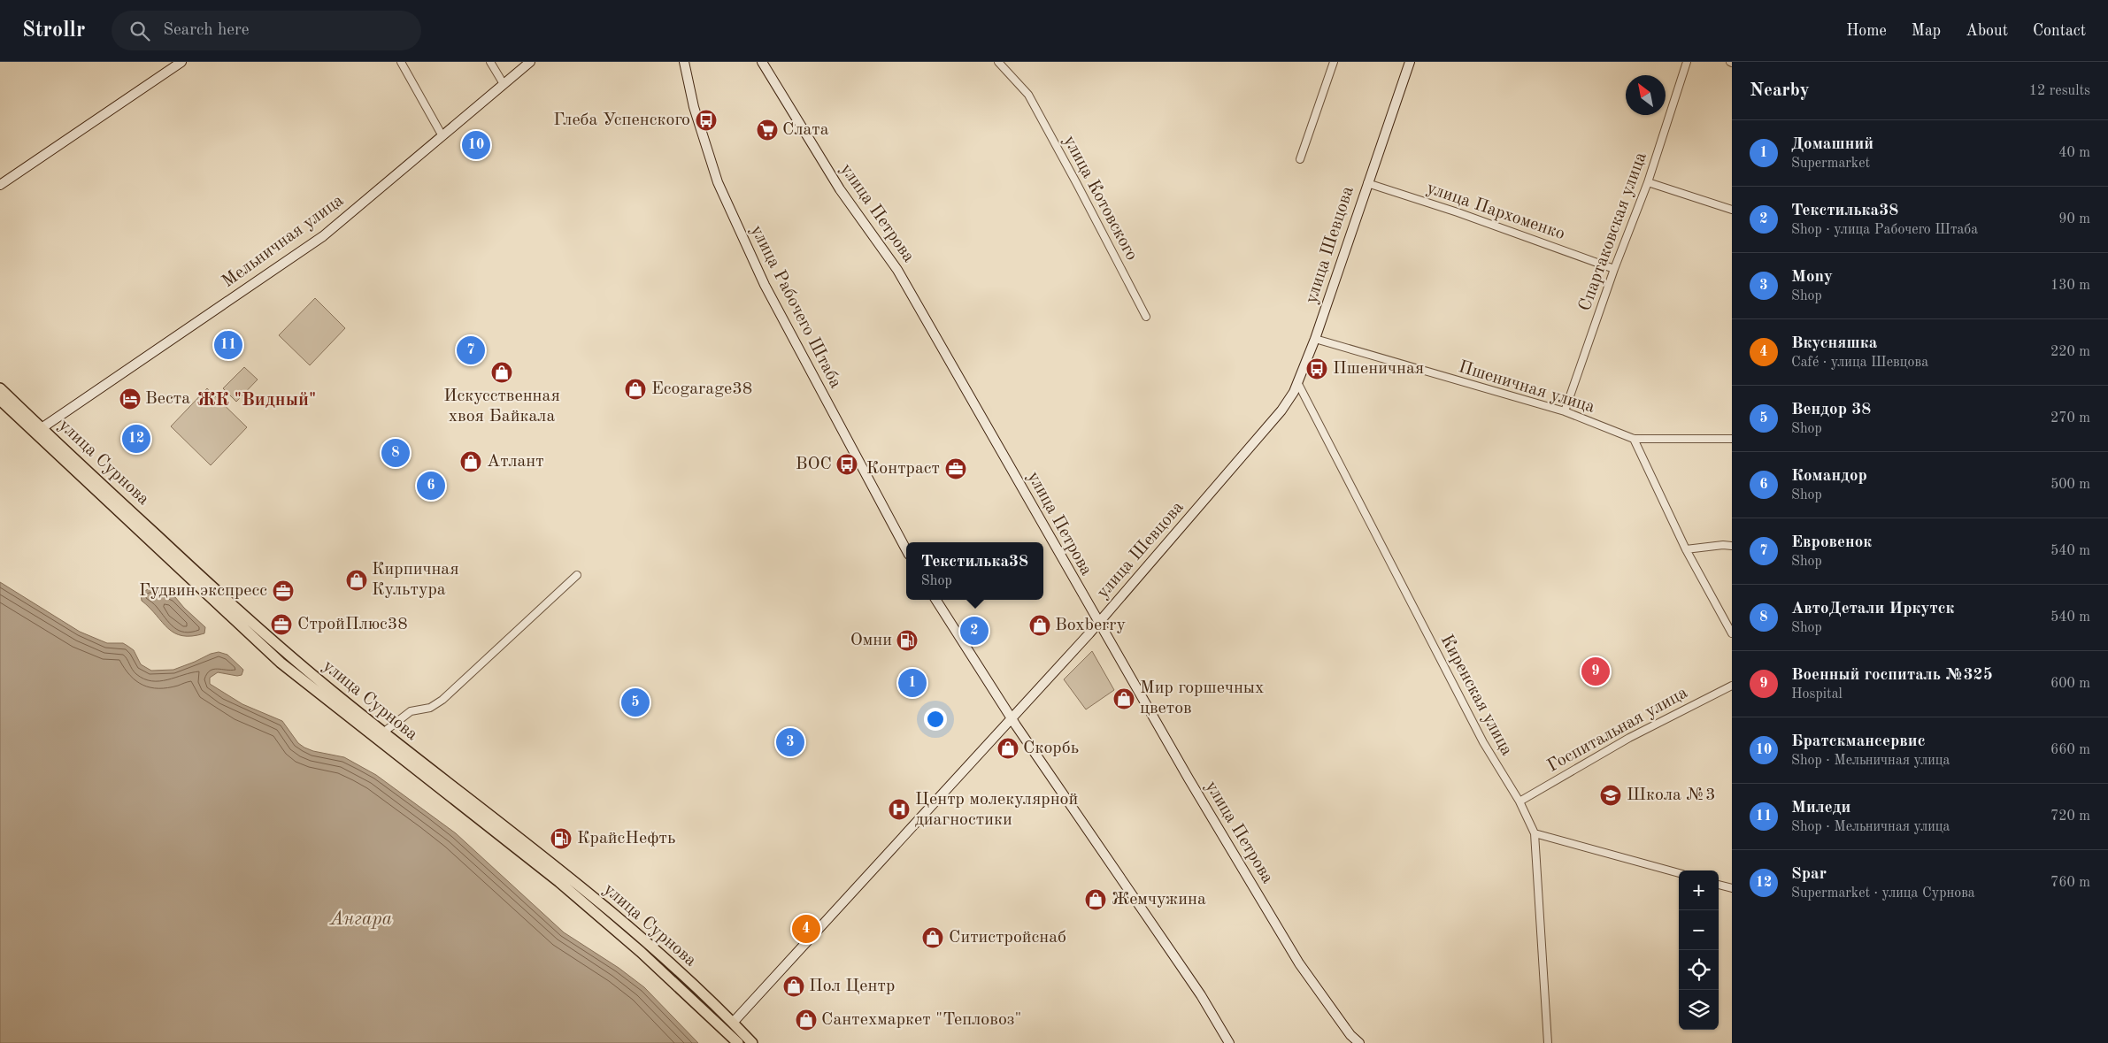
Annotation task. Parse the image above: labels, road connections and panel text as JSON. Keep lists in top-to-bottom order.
{
  "streets": {
    "main road": [
      "улица Петрова",
      "Мельничная улица",
      "улица Шевцова",
      "улица Рабочего Штаба",
      "улица Сурнова"
    ],
    "street": [
      "улица Котовского",
      "улица Пархоменко",
      "Спартаковская улица",
      "Пшеничная улица",
      "Киренская улица",
      "Госпитальная улица"
    ]
  },
  "crossings": [
    ["улица Пархоменко", "Спартаковская улица"],
    ["улица Пархоменко", "улица Шевцова"],
    ["улица Петрова", "улица Шевцова"],
    ["Спартаковская улица", "Пшеничная улица"],
    ["Мельничная улица", "улица Сурнова"],
    ["улица Шевцова", "Пшеничная улица"],
    ["улица Шевцова", "улица Сурнова"],
    ["улица Шевцова", "Киренская улица"],
    ["Киренская улица", "Госпитальная улица"]
  ],
  "districts": ["ЖК \"Видный\""],
  "water": ["Ангара"],
  "places": {
    "bus stop": ["Глеба Успенского", "Пшеничная", "ВОС"],
    "supermarket": ["Слата"],
    "shop": [
      "Искусственная хвоя Байкала",
      "Ecogarage38",
      "Атлант",
      "Кирпичная Культура",
      "Boxberry",
      "Мир горшечных цветов",
      "Скорбь",
      "Жемчужина",
      "Ситистройснаб",
      "Пол Центр",
      "Сантехмаркет \"Тепловоз\""
    ],
    "hotel": ["Веста"],
    "office": ["Контраст", "Гудвин экспресс", "СтройПлюс38"],
    "fuel station": ["Омни", "КрайсНефть"],
    "school or university": ["Школа №3"],
    "hospital": ["Центр молекулярной диагностики"]
  },
  "north": "top left",
  "page": {
    "header": "Strollr",
    "search": "Search here",
    "nav": [
      "Home",
      "Map",
      "About",
      "Contact"
    ],
    "heading": ["Nearby", "12 results"],
    "list": [
      {
        "mark": "1",
        "name": "Домашний",
        "note": "Supermarket",
        "value": "40 m"
      },
      {
        "mark": "2",
        "name": "Текстилька38",
        "note": "Shop · улица Рабочего Штаба",
        "value": "90 m"
      },
      {
        "mark": "3",
        "name": "Mony",
        "note": "Shop",
        "value": "130 m"
      },
      {
        "mark": "4",
        "name": "Вкусняшка",
        "note": "Café · улица Шевцова",
        "value": "220 m"
      },
      {
        "mark": "5",
        "name": "Вендор 38",
        "note": "Shop",
        "value": "270 m"
      },
      {
        "mark": "6",
        "name": "Командор",
        "note": "Shop",
        "value": "500 m"
      },
      {
        "mark": "7",
        "name": "Евровенок",
        "note": "Shop",
        "value": "540 m"
      },
      {
        "mark": "8",
        "name": "АвтоДетали Иркутск",
        "note": "Shop",
        "value": "540 m"
      },
      {
        "mark": "9",
        "name": "Военный госпиталь №325",
        "note": "Hospital",
        "value": "600 m"
      },
      {
        "mark": "10",
        "name": "Братскмансервис",
        "note": "Shop · Мельничная улица",
        "value": "660 m"
      },
      {
        "mark": "11",
        "name": "Миледи",
        "note": "Shop · Мельничная улица",
        "value": "720 m"
      },
      {
        "mark": "12",
        "name": "Spar",
        "note": "Supermarket · улица Сурнова",
        "value": "760 m"
      }
    ],
    "pins": [
      "10",
      "11",
      "7",
      "12",
      "8",
      "6",
      "2",
      "9",
      "1",
      "5",
      "3",
      "4"
    ],
    "popup": ["Текстилька38", "Shop"],
    "map_buttons": ["+", "−"]
  }
}
